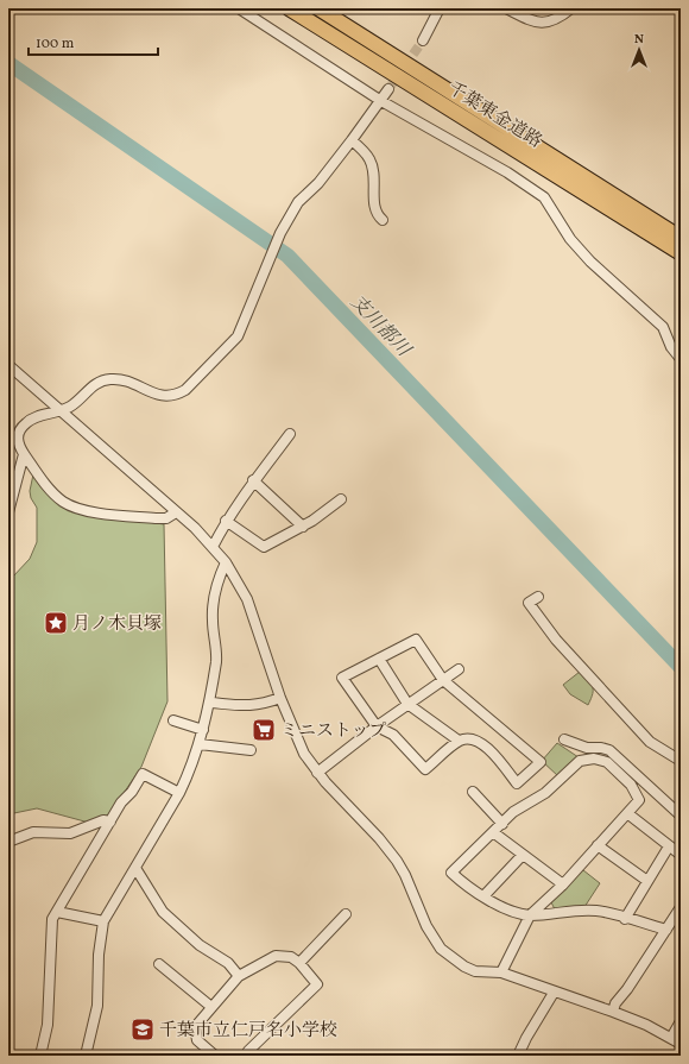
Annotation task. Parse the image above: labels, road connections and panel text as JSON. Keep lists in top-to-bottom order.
{
  "streets": {
    "highway": ["千葉東金道路"]
  },
  "water": ["支川都川"],
  "places": {
    "place": ["月ノ木貝塚"],
    "supermarket": ["ミニストップ"],
    "school or university": ["千葉市立仁戸名小学校"]
  },
  "scale_bar": "100 m",
  "north": "top"
}
